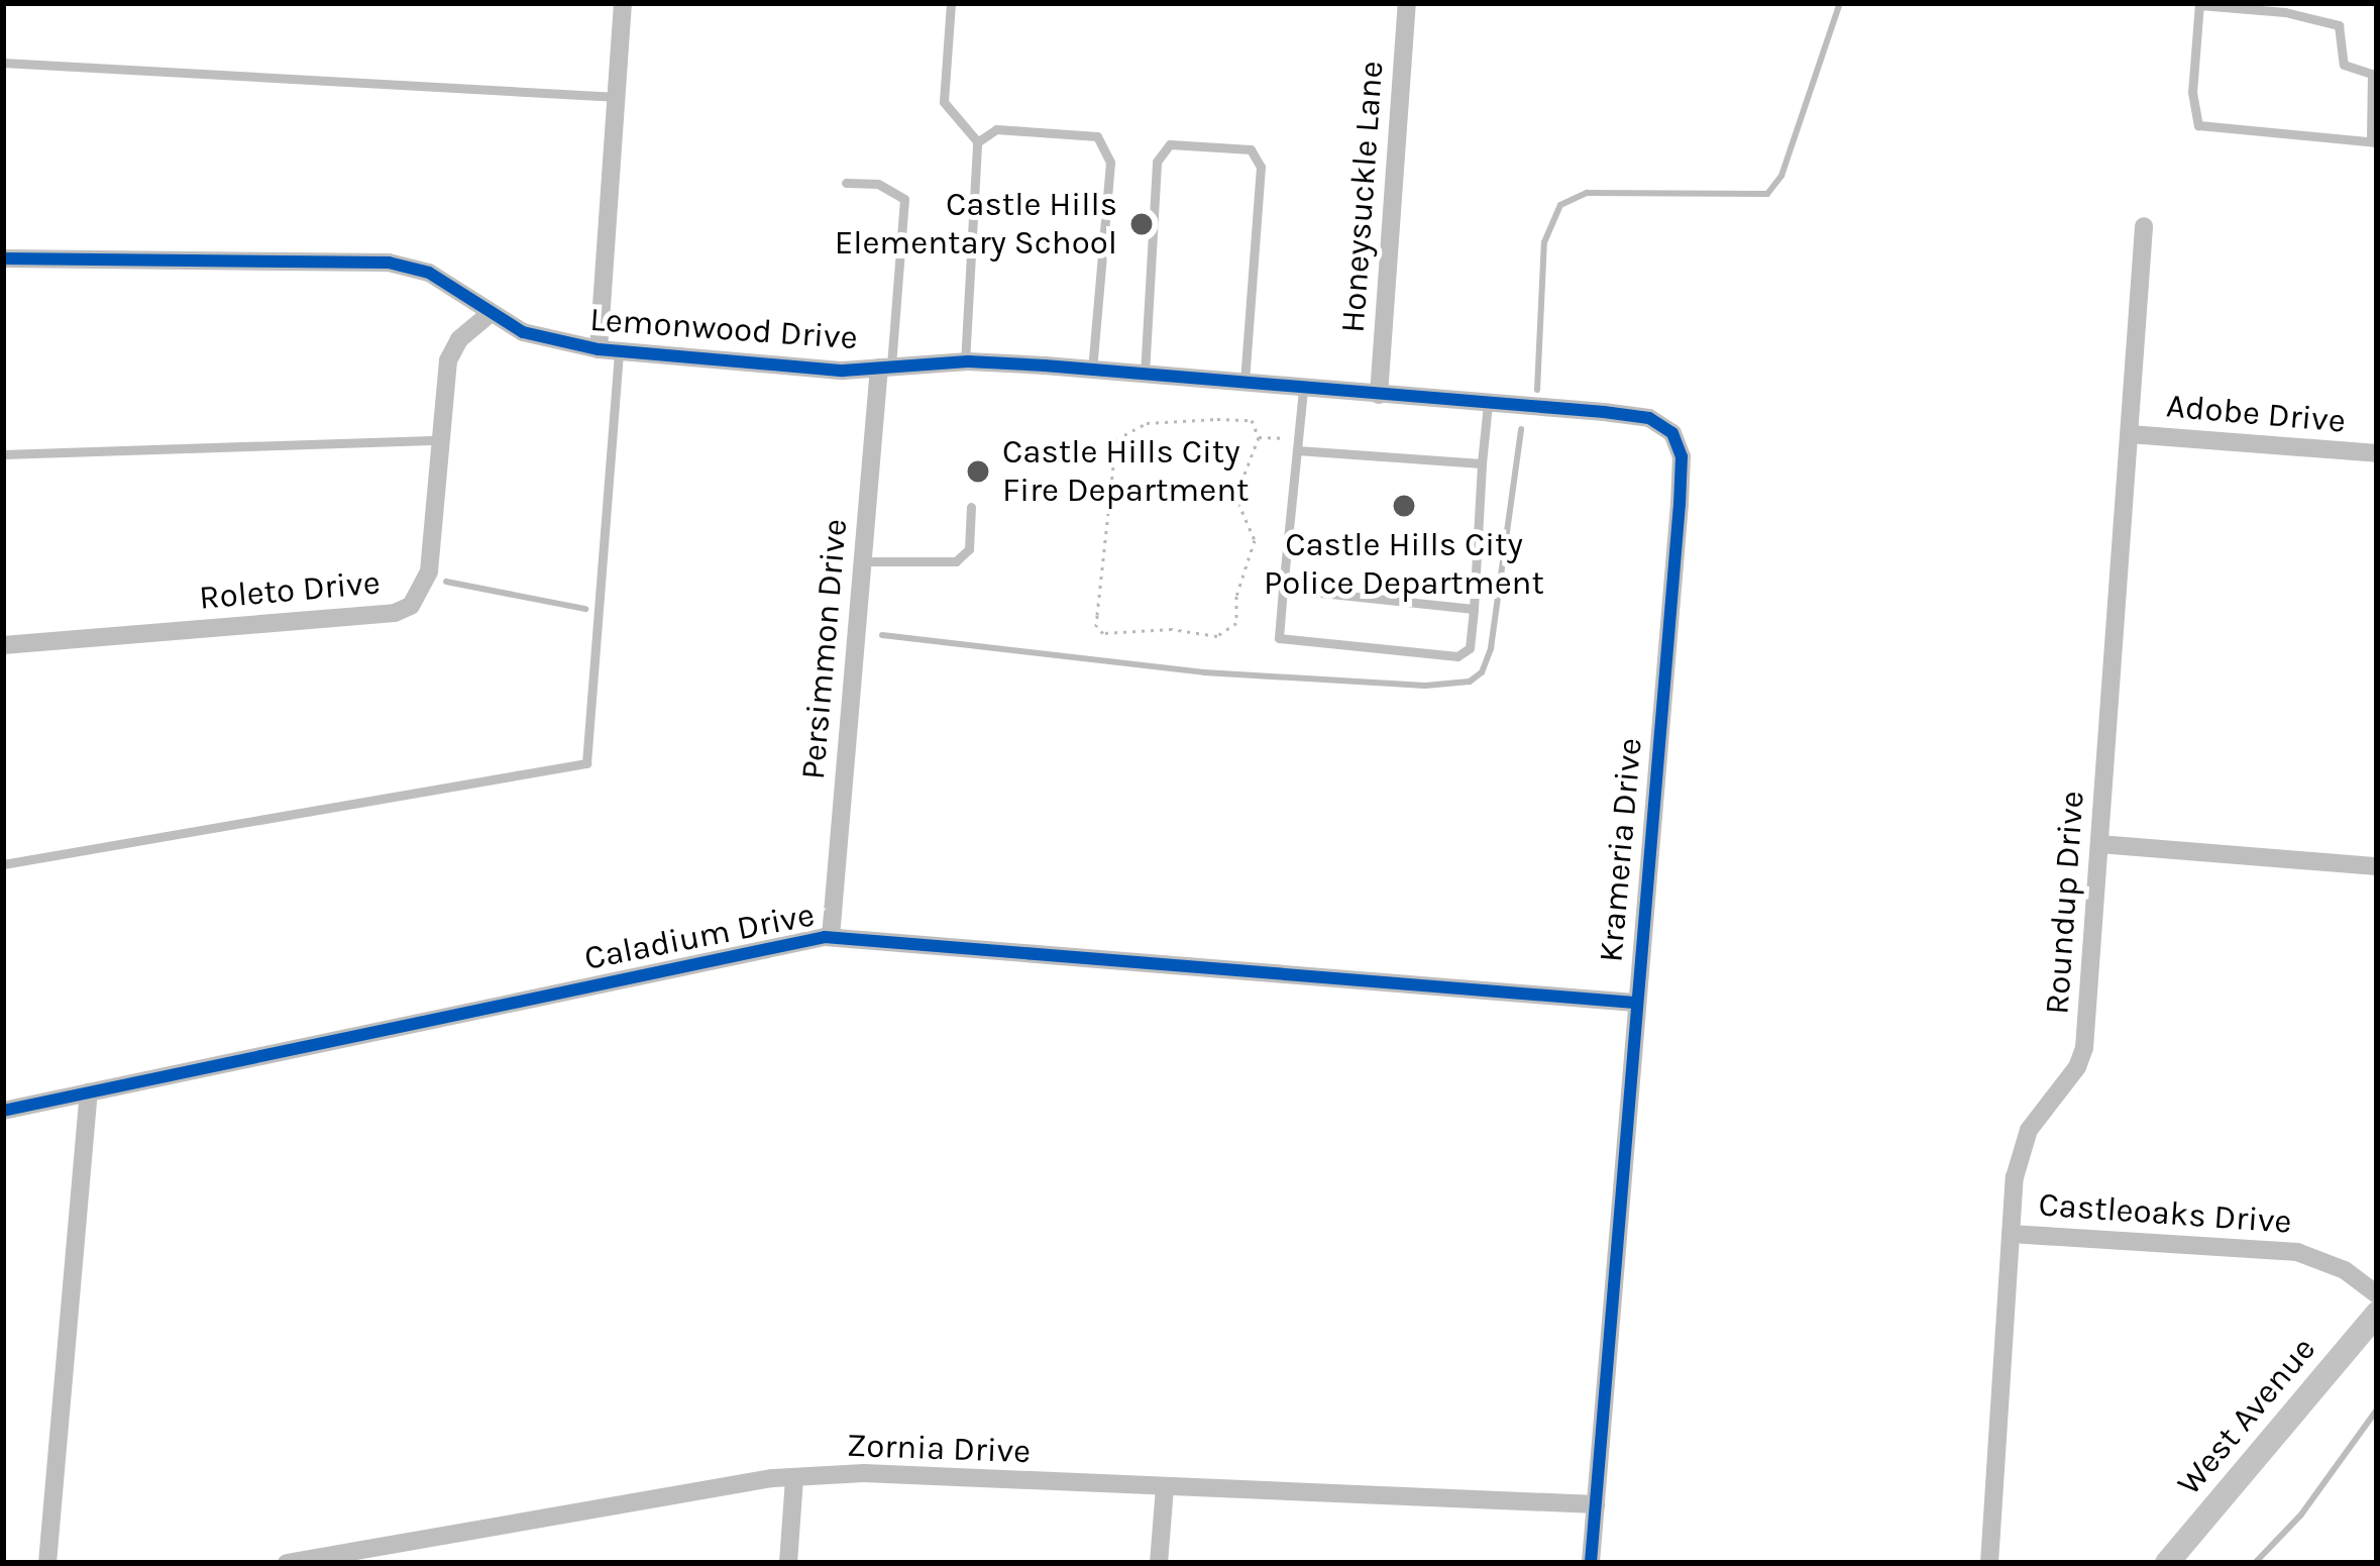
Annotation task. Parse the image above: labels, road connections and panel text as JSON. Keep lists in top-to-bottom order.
{
  "streets": {
    "main road": ["West Avenue"],
    "street": [
      "Honeysuckle Lane",
      "Lemonwood Drive",
      "Adobe Drive",
      "Roleto Drive",
      "Persimmon Drive",
      "Krameria Drive",
      "Roundup Drive",
      "Caladium Drive",
      "Castleoaks Drive",
      "Zornia Drive"
    ]
  },
  "crossings": [
    ["Honeysuckle Lane", "Lemonwood Drive"],
    ["Lemonwood Drive", "Roleto Drive"],
    ["Lemonwood Drive", "Persimmon Drive"],
    ["Lemonwood Drive", "Krameria Drive"],
    ["Adobe Drive", "Roundup Drive"],
    ["Persimmon Drive", "Caladium Drive"],
    ["Krameria Drive", "Caladium Drive"],
    ["Krameria Drive", "Zornia Drive"],
    ["Roundup Drive", "Castleoaks Drive"]
  ],
  "places": ["Castle Hills Elementary School", "Castle Hills City Fire Department", "Castle Hills City Police Department"]
}
